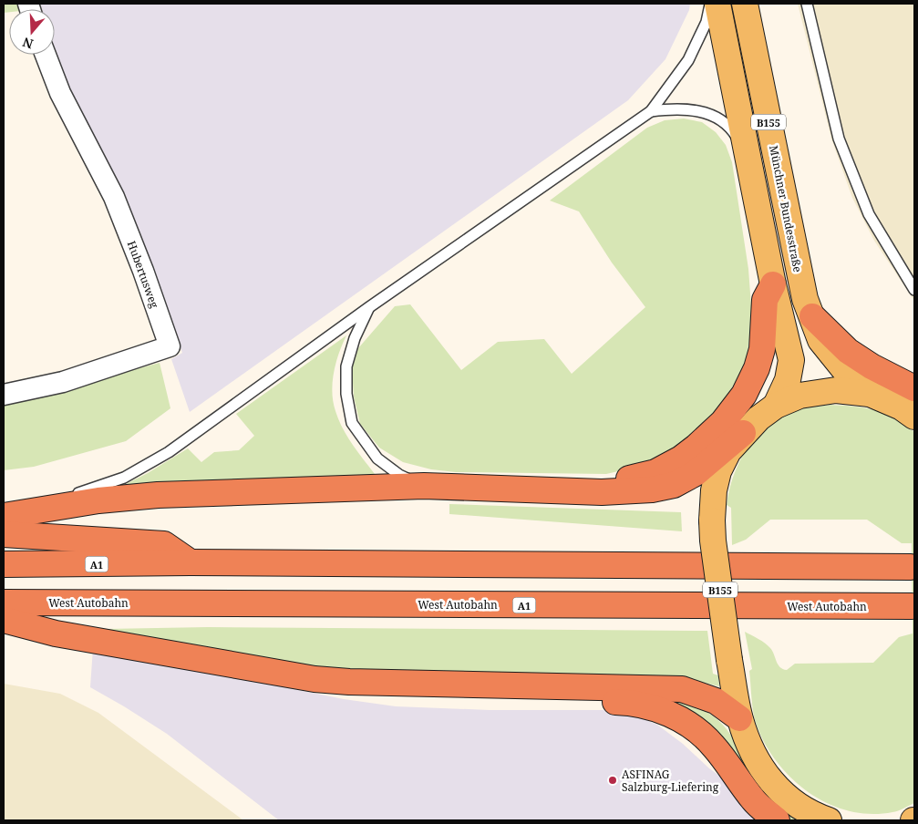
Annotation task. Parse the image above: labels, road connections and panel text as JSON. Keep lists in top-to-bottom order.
{
  "streets": {
    "highway": ["A1", "West Autobahn"],
    "main road": ["B155", "Münchner Bundesstraße"],
    "street": ["Hubertusweg"]
  },
  "places": ["ASFINAG Salzburg-Liefering"],
  "north": "bottom"
}
